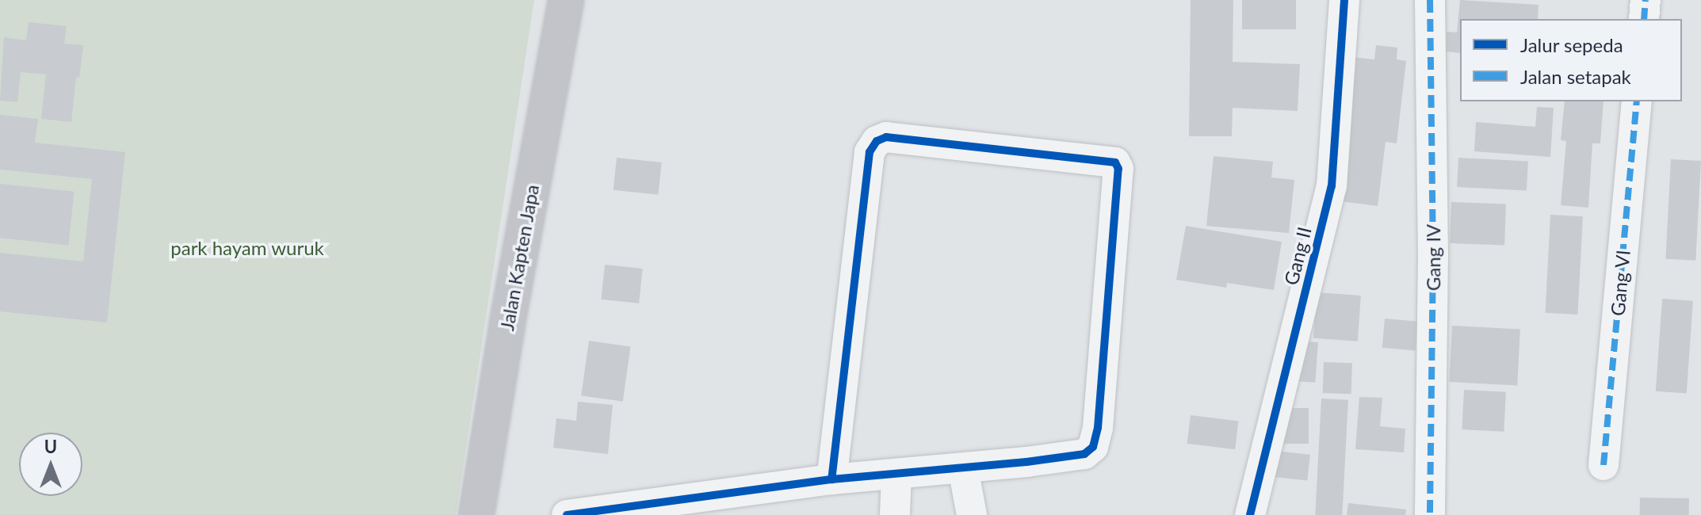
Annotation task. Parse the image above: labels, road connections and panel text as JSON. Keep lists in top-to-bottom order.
{
  "streets": {
    "street": [
      "Gang II",
      "Jalan Kapten Japa",
      "Gang IV",
      "Gang VI"
    ]
  },
  "parks": ["park hayam wuruk"],
  "legend": ["Jalur sepeda", "Jalan setapak"],
  "north": "top"
}
